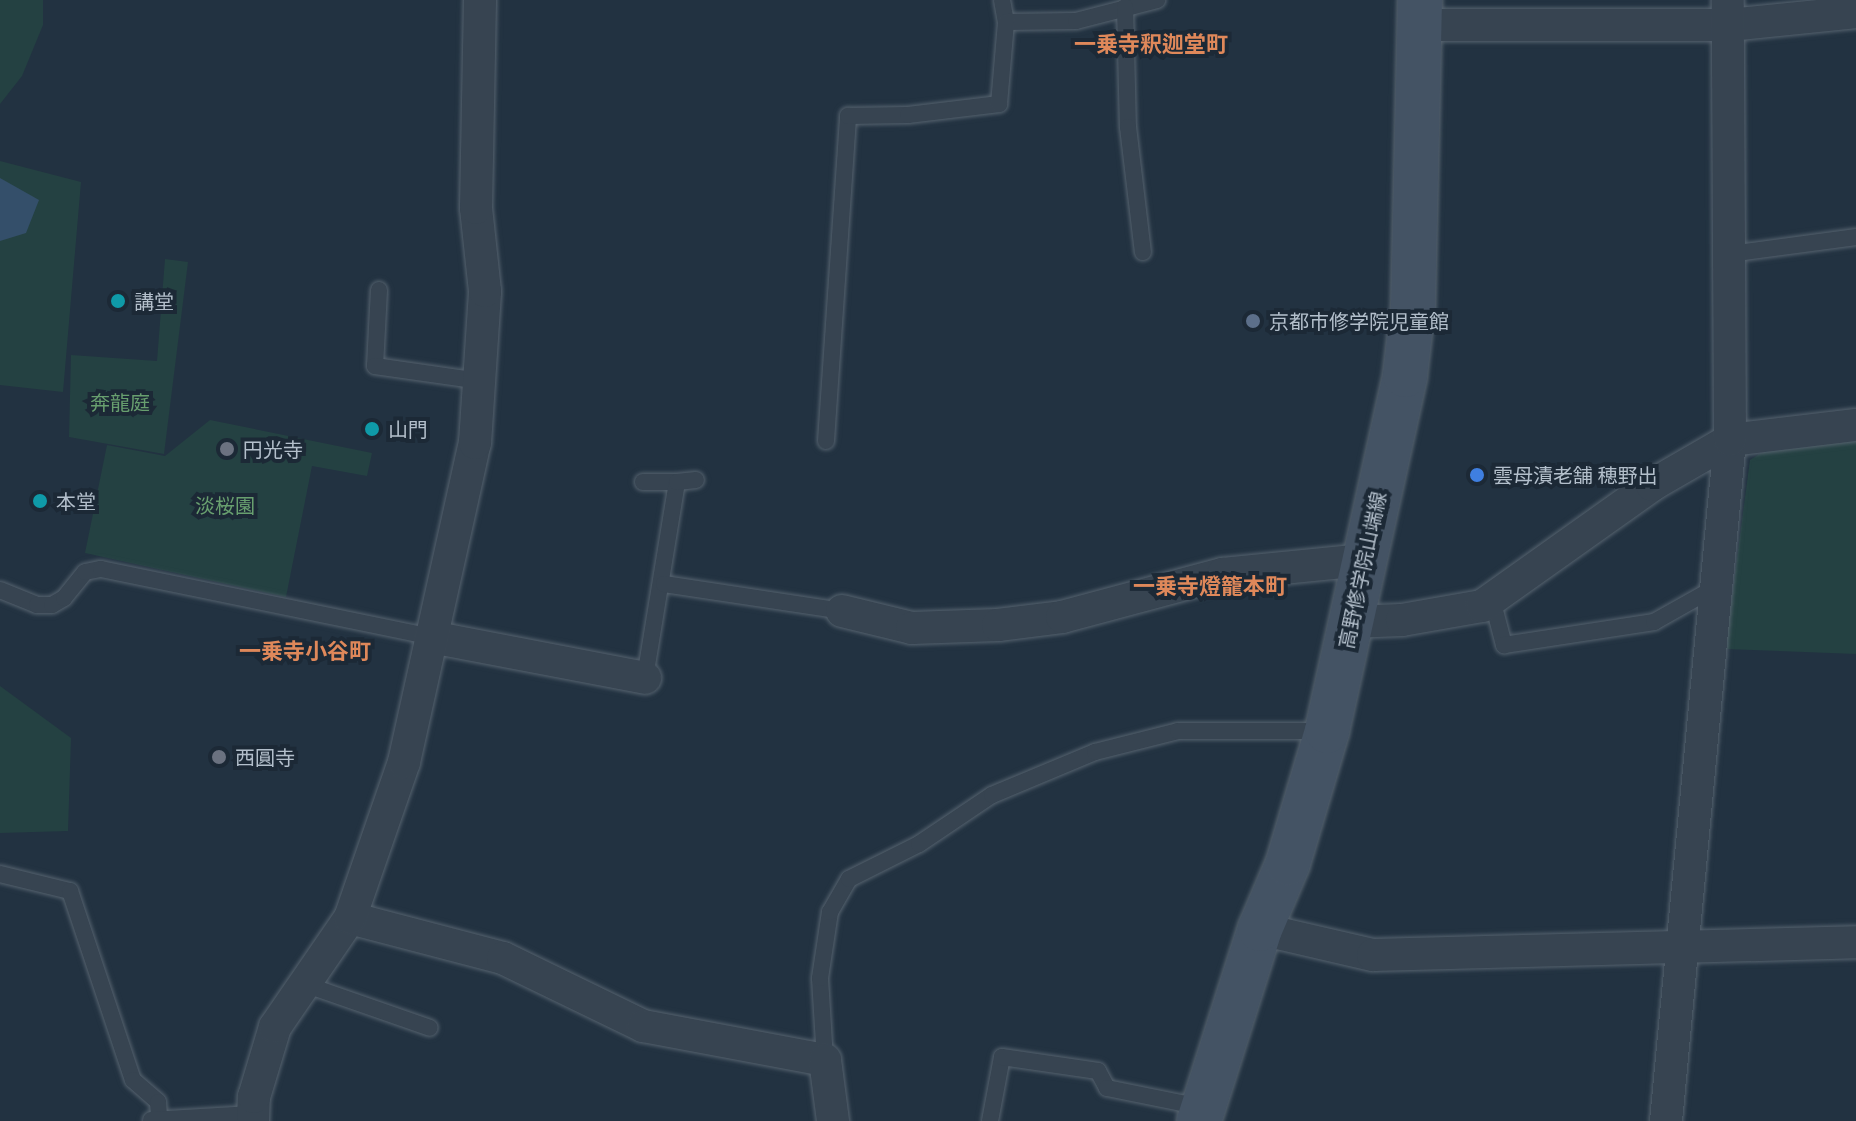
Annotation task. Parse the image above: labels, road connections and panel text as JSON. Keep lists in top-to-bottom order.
{
  "streets": {
    "main road": ["高野修学院山端線"]
  },
  "districts": ["一乗寺釈迦堂町", "一乗寺燈籠本町", "一乗寺小谷町"],
  "parks": ["奔龍庭", "淡桜園"],
  "places": [
    "講堂",
    "京都市修学院児童館",
    "山門",
    "円光寺",
    "雲母漬老舗 穂野出",
    "本堂",
    "西圓寺"
  ]
}
